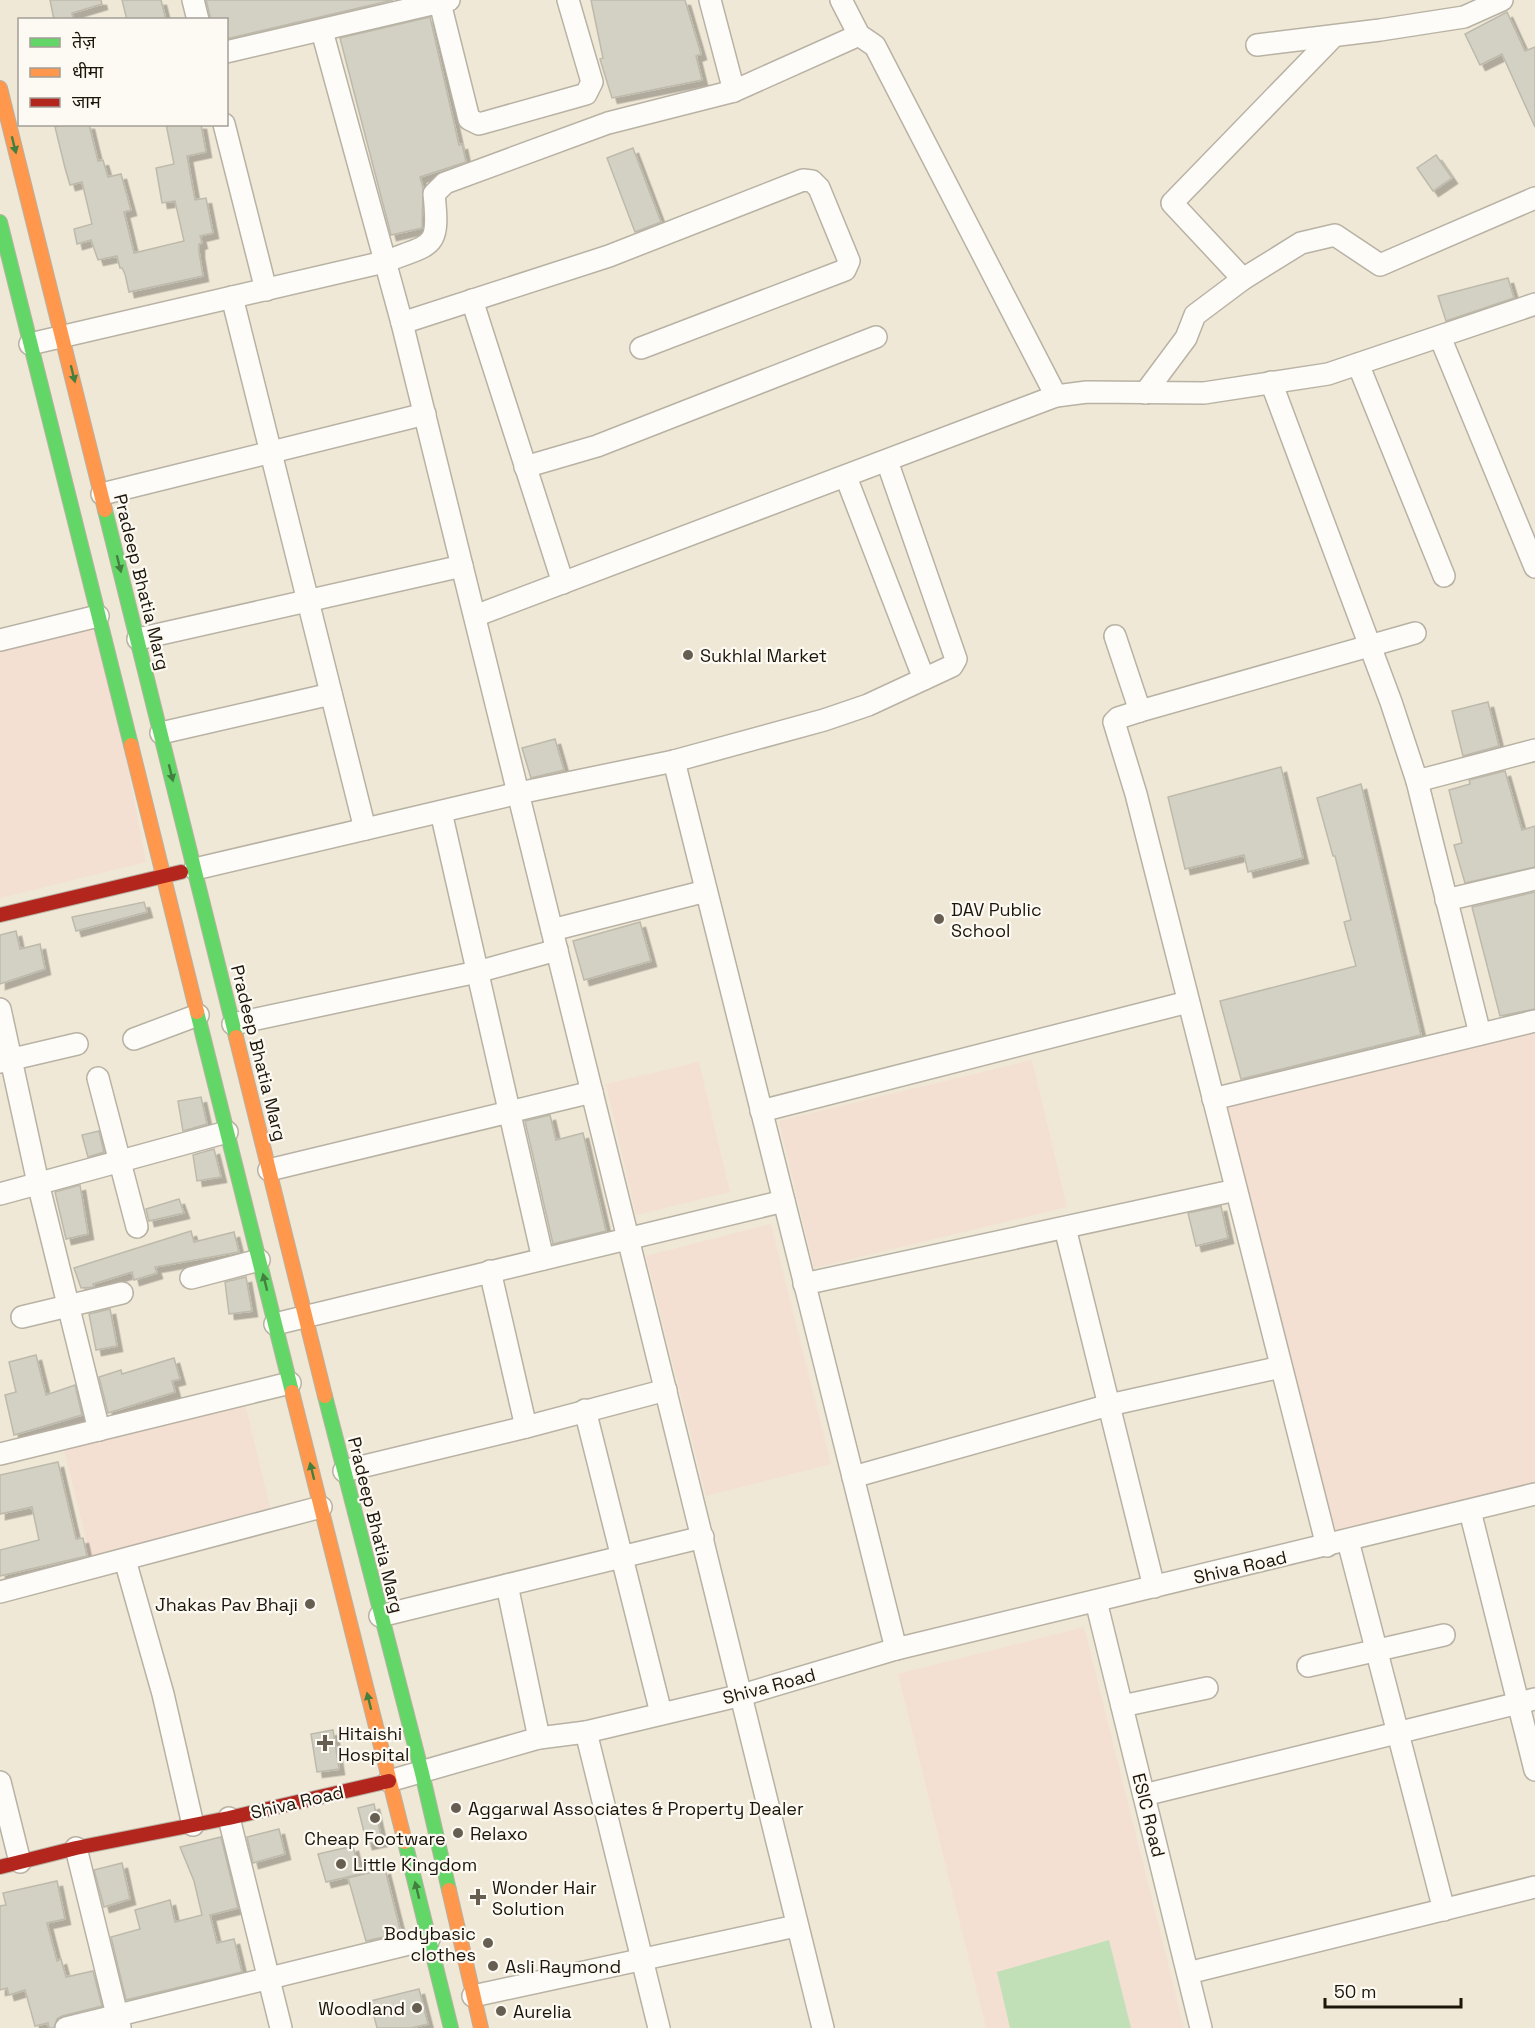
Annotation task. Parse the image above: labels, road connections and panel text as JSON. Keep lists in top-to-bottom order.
{
  "streets": {
    "street": ["Pradeep Bhatia Marg", "Shiva Road", "ESIC Road"]
  },
  "crossings": [
    ["Pradeep Bhatia Marg", "Shiva Road"],
    ["Shiva Road", "ESIC Road"]
  ],
  "places": {
    "other": [
      "Sukhlal Market",
      "DAV Public School",
      "Jhakas Pav Bhaji",
      "Aggarwal Associates & Property Dealer",
      "Cheap Footware",
      "Relaxo",
      "Little Kingdom",
      "Bodybasic clothes",
      "Asli Raymond",
      "Woodland",
      "Aurelia"
    ],
    "health": ["Hitaishi Hospital", "Wonder Hair Solution"]
  },
  "legend": ["तेज़", "धीमा", "जाम"],
  "scale_bar": "50 m"
}
